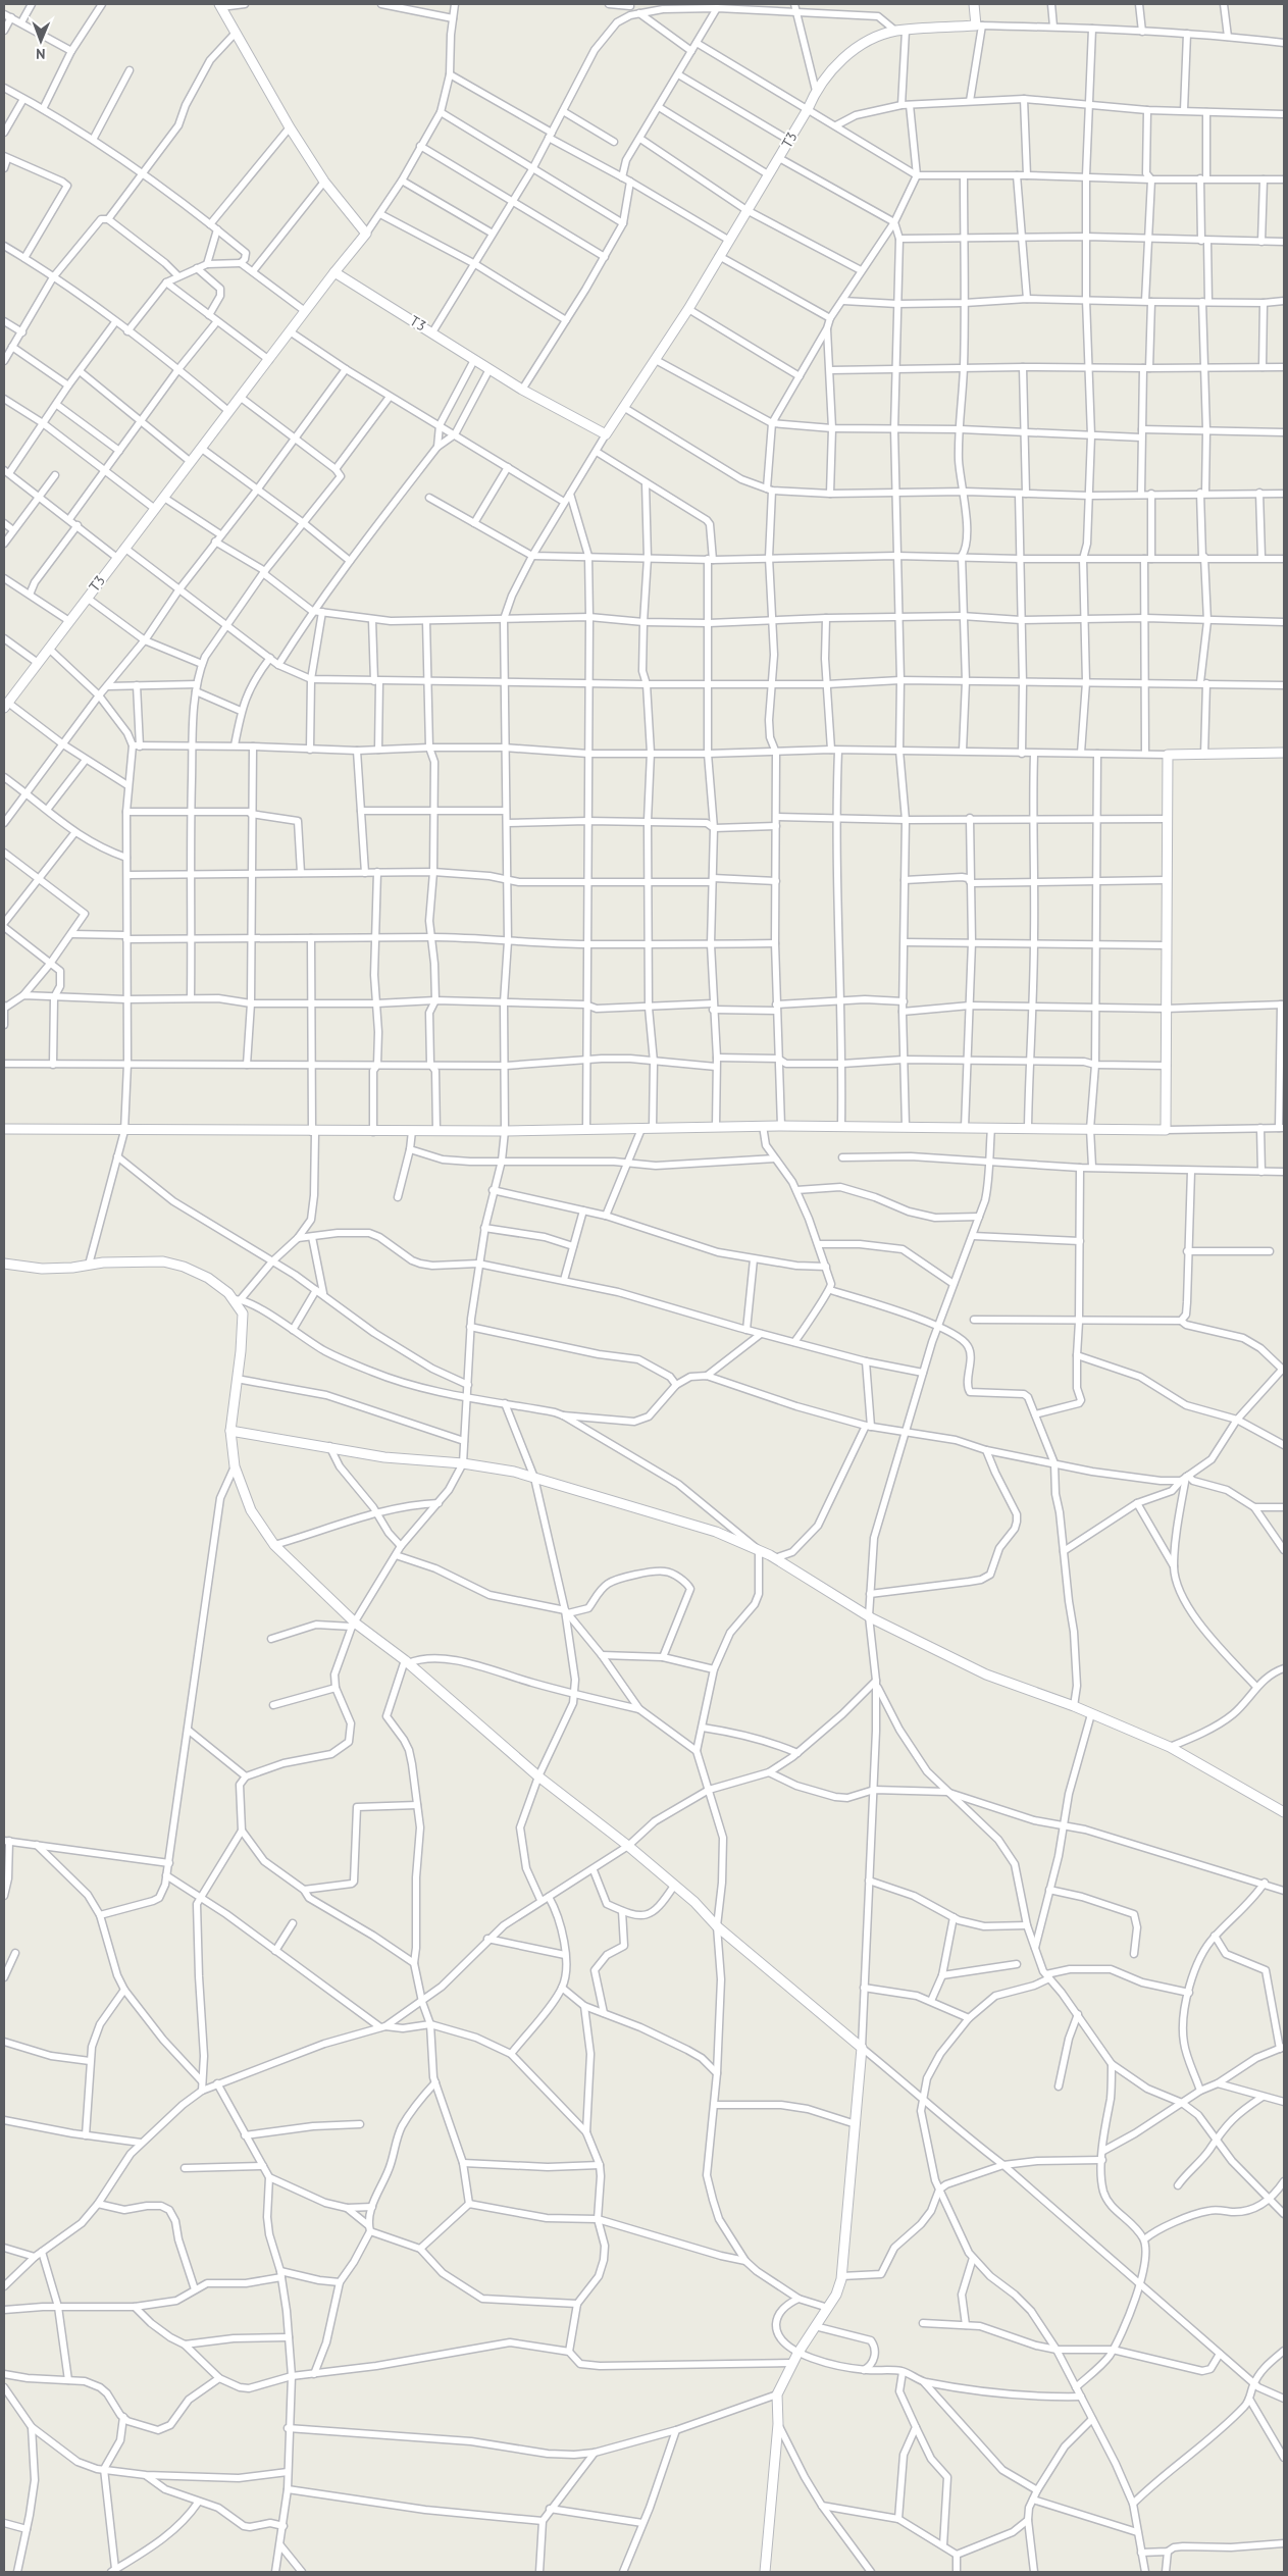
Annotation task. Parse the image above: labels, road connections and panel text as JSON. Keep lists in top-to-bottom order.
{
  "streets": {
    "street": ["T3"]
  },
  "north": "bottom"
}
